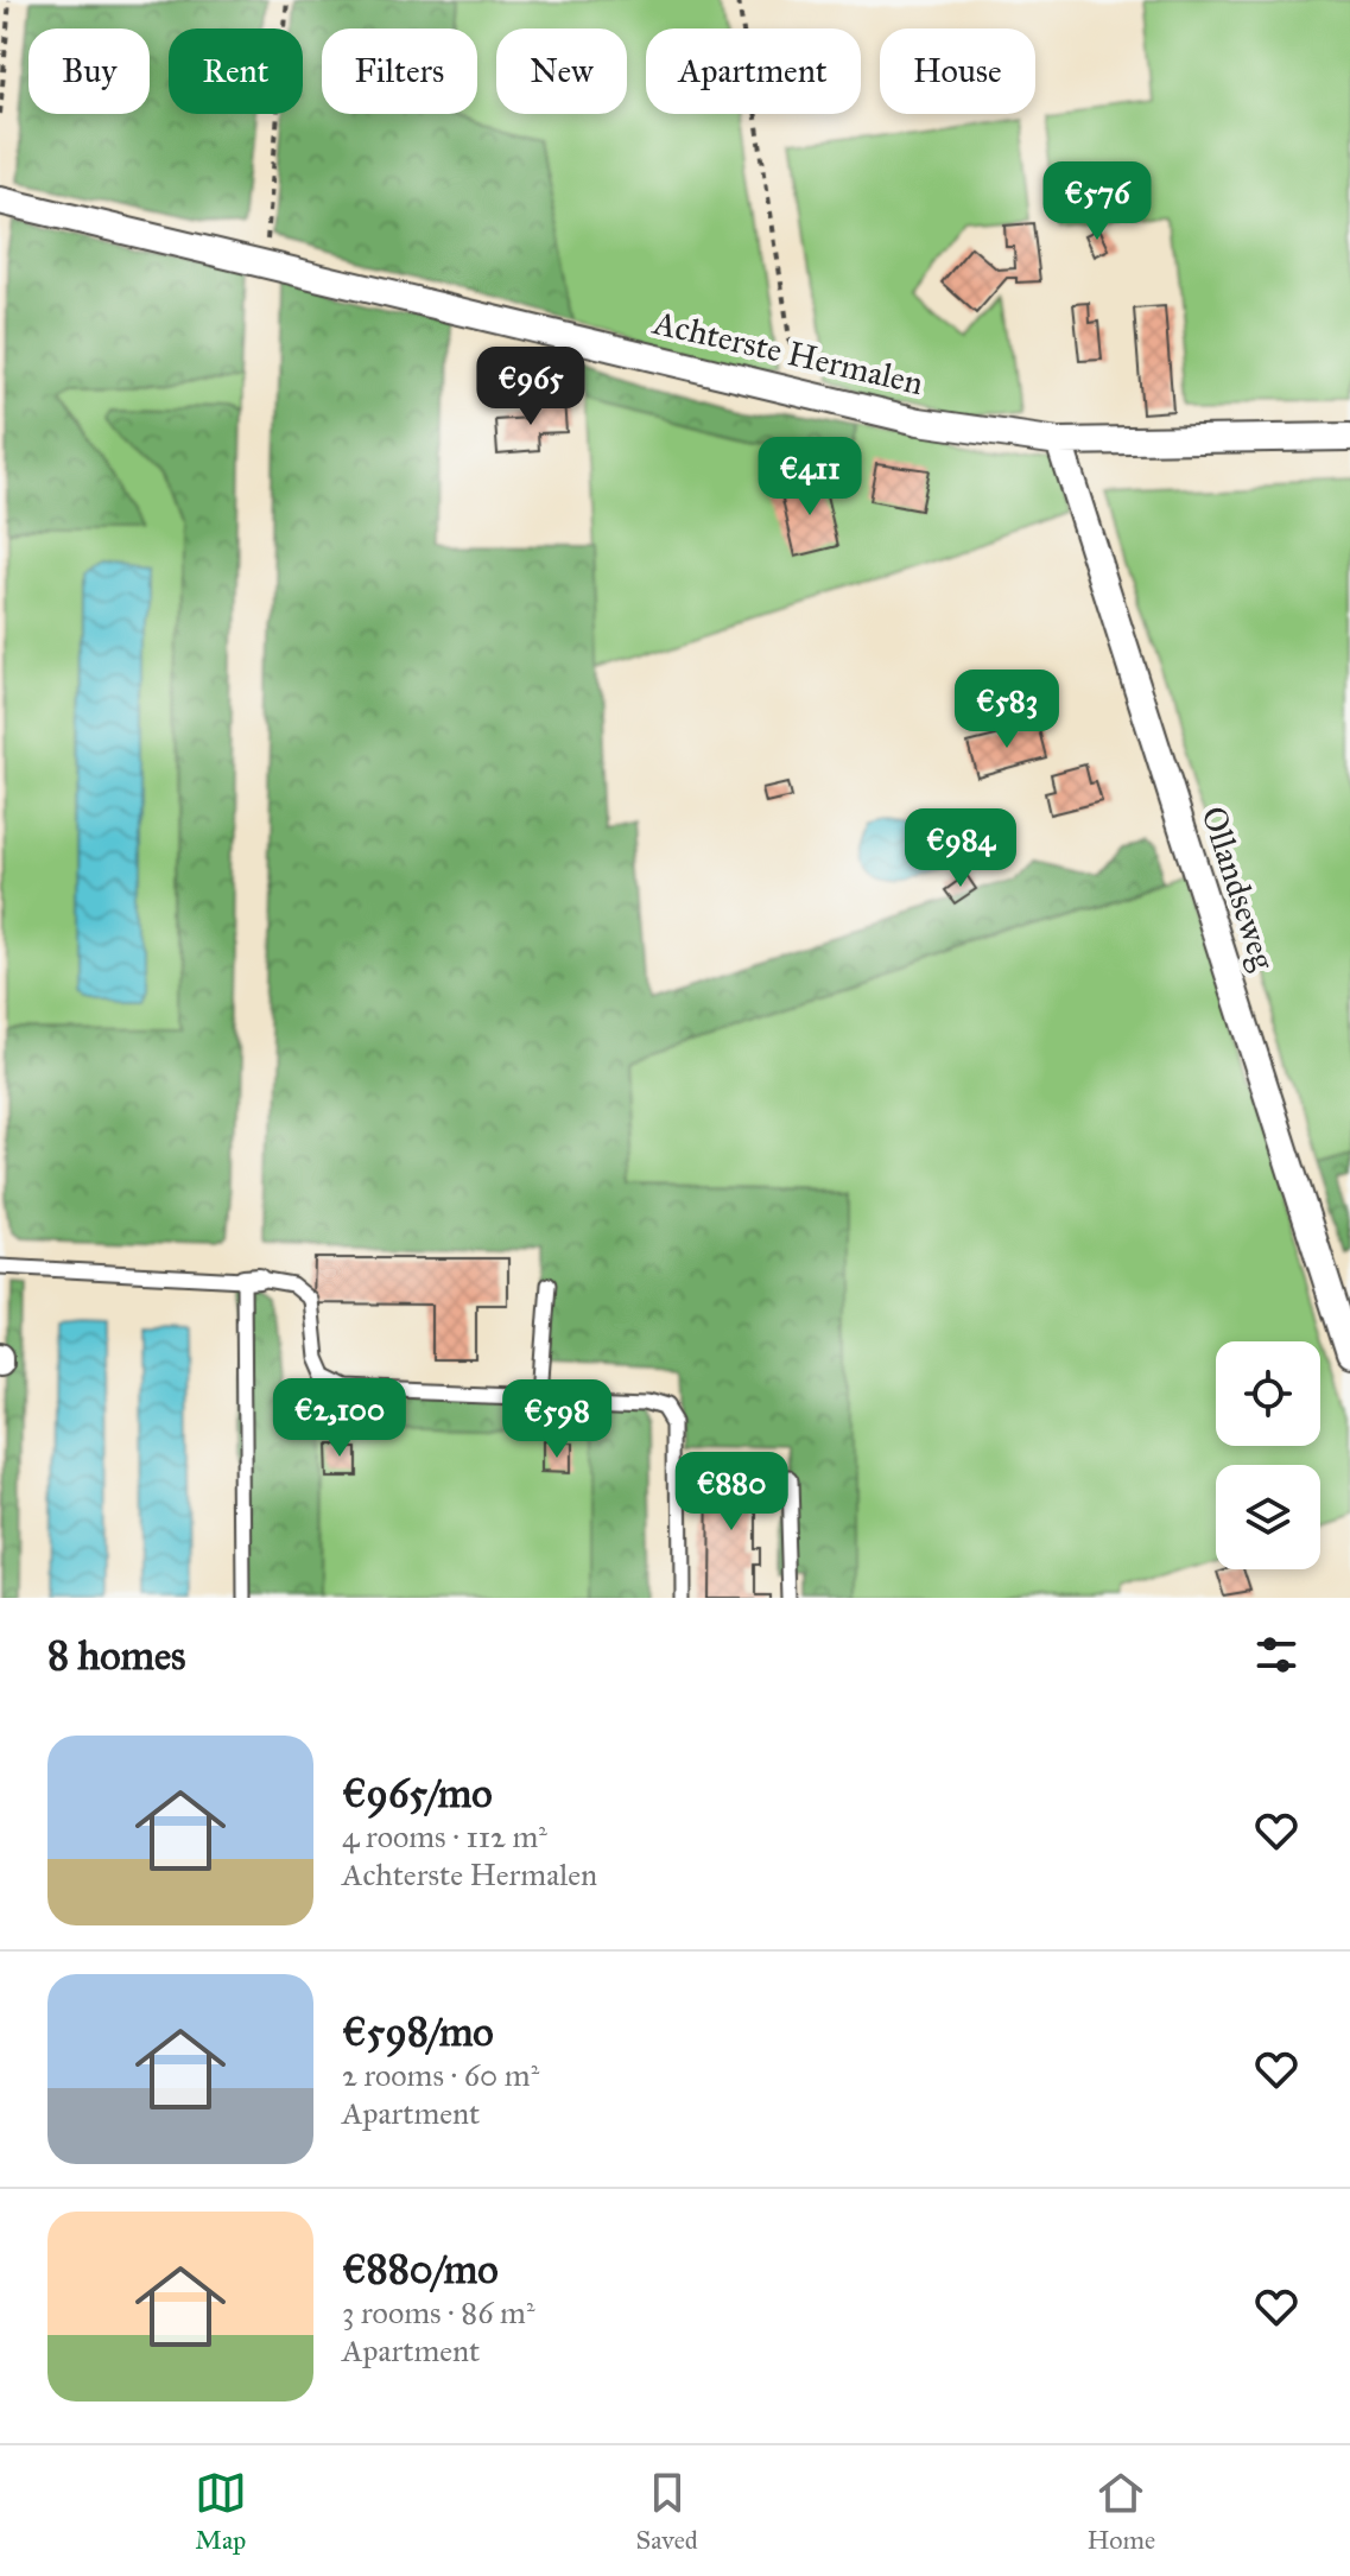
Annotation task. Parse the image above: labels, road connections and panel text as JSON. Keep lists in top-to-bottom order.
{
  "streets": {
    "street": ["Achterste Hermalen", "Ollandseweg"]
  },
  "crossings": [
    ["Achterste Hermalen", "Ollandseweg"]
  ],
  "page": {
    "chip": [
      "Buy",
      "Rent",
      "Filters",
      "New",
      "Apartment",
      "House"
    ],
    "price": [
      "€576",
      "€965",
      "€411",
      "€583",
      "€984",
      "€2,100",
      "€598",
      "€880"
    ],
    "heading": "8 homes",
    "list": [
      {
        "name": "€965/mo",
        "note": "4 rooms · 112 m² · Achterste Hermalen"
      },
      {
        "name": "€598/mo",
        "note": "2 rooms · 60 m² · Apartment"
      },
      {
        "name": "€880/mo",
        "note": "3 rooms · 86 m² · Apartment"
      }
    ],
    "tabs": ["Map", "Saved", "Home"]
  }
}
